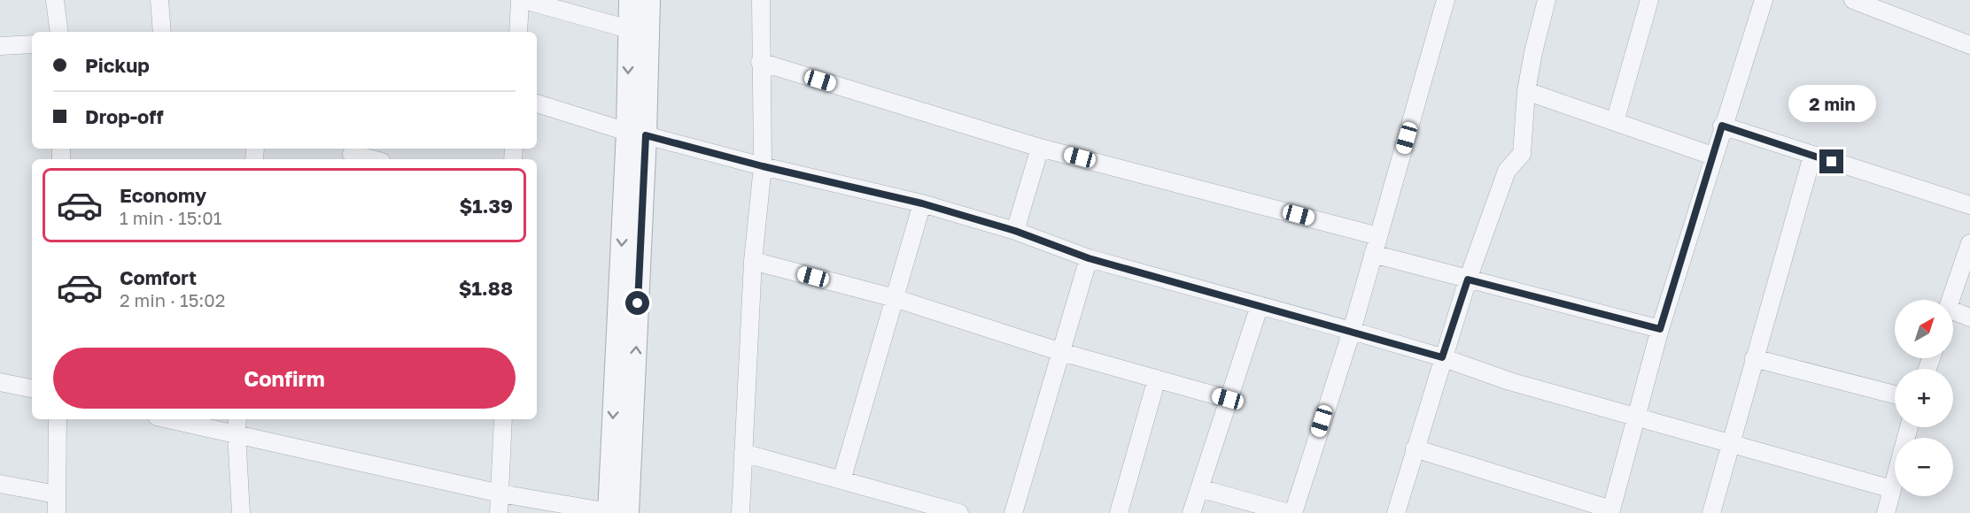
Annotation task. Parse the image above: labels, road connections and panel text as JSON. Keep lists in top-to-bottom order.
{
  "north": "top right",
  "page": {
    "banner": ["Pickup", "Drop-off"],
    "bubble": "2 min",
    "list": [
      {
        "name": "Economy",
        "note": "1 min · 15:01",
        "value": "$1.39"
      },
      {
        "name": "Comfort",
        "note": "2 min · 15:02",
        "value": "$1.88"
      }
    ],
    "map_buttons": ["+", "−"],
    "buttons": "Confirm"
  }
}
